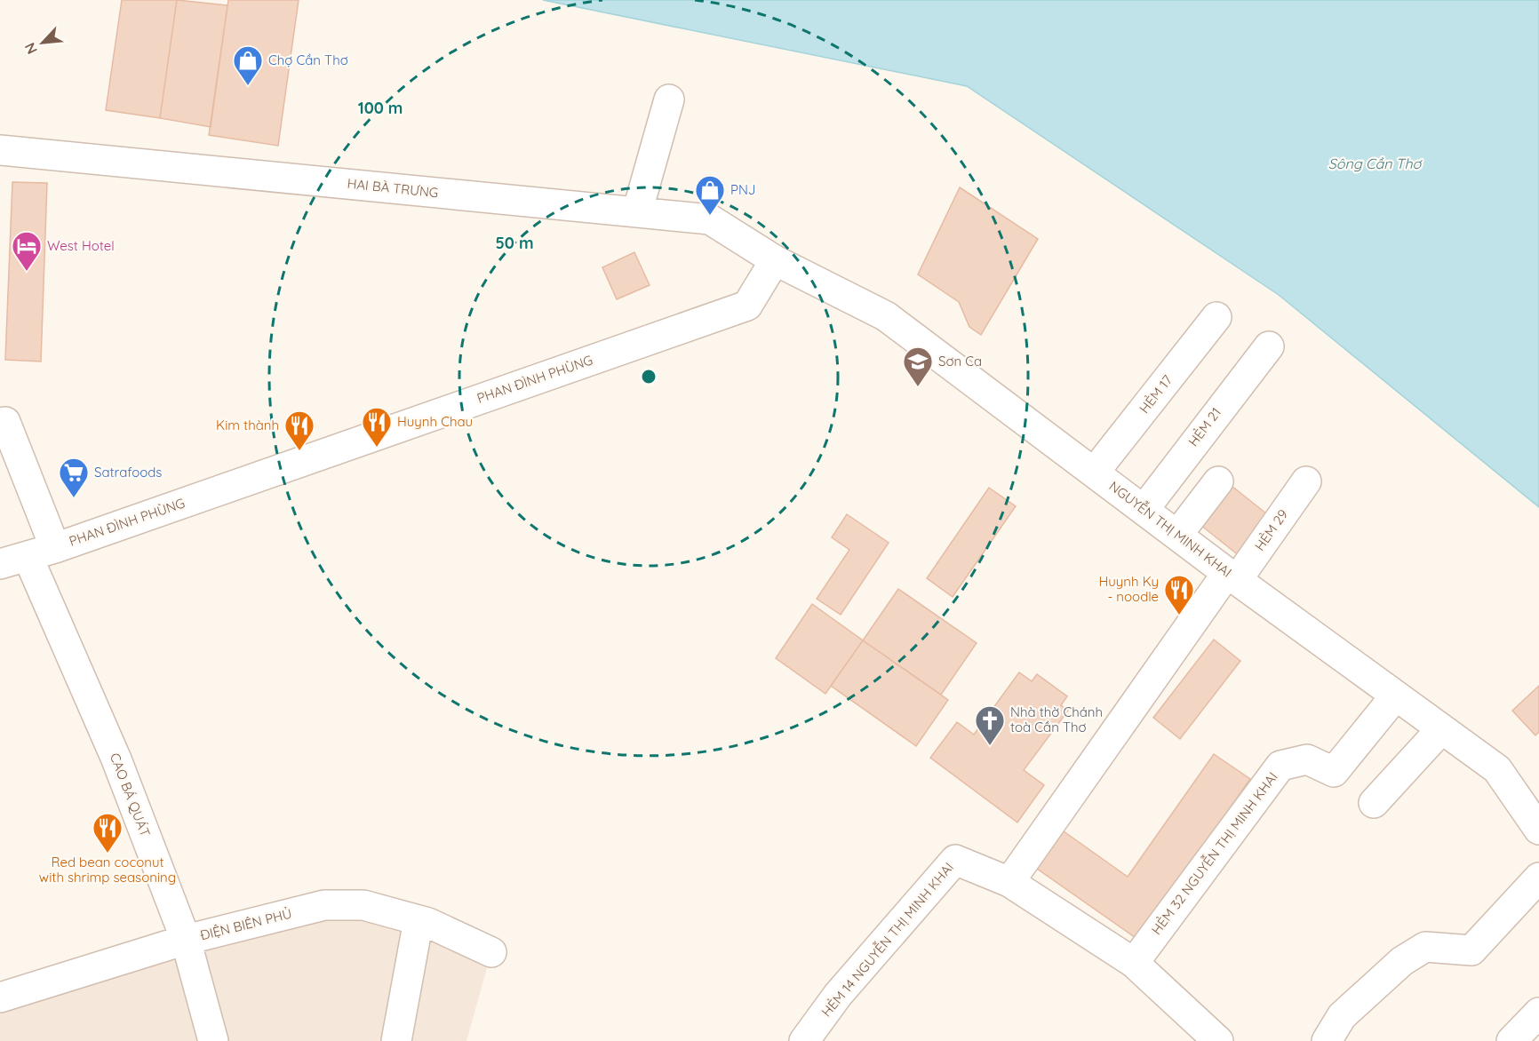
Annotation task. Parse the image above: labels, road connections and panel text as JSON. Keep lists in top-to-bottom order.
{
  "streets": {
    "street": [
      "HAI BÀ TRƯNG",
      "PHAN ĐÌNH PHÙNG",
      "HẺM 17",
      "HẺM 21",
      "NGUYỄN THỊ MINH KHAI",
      "HẺM 29",
      "CAO BÁ QUÁT",
      "HẺM 32 NGUYỄN THỊ MINH KHAI",
      "ĐIỆN BIÊN PHỦ",
      "HẺM 14 NGUYỄN THỊ MINH KHAI"
    ]
  },
  "crossings": [
    ["HAI BÀ TRƯNG", "PHAN ĐÌNH PHÙNG"],
    ["HAI BÀ TRƯNG", "NGUYỄN THỊ MINH KHAI"],
    ["PHAN ĐÌNH PHÙNG", "NGUYỄN THỊ MINH KHAI"],
    ["PHAN ĐÌNH PHÙNG", "CAO BÁ QUÁT"],
    ["HẺM 17", "NGUYỄN THỊ MINH KHAI"],
    ["HẺM 21", "NGUYỄN THỊ MINH KHAI"],
    ["NGUYỄN THỊ MINH KHAI", "HẺM 29"],
    ["NGUYỄN THỊ MINH KHAI", "HẺM 32 NGUYỄN THỊ MINH KHAI"],
    ["CAO BÁ QUÁT", "ĐIỆN BIÊN PHỦ"],
    ["HẺM 32 NGUYỄN THỊ MINH KHAI", "HẺM 14 NGUYỄN THỊ MINH KHAI"]
  ],
  "water": ["Sông Cần Thơ"],
  "places": {
    "shop": ["Chợ Cần Thơ", "PNJ"],
    "hotel": ["West Hotel"],
    "school or university": ["Sơn Ca"],
    "restaurant": [
      "Huynh Chau",
      "Kim thành",
      "Huynh Ky - noodle",
      "Red bean coconut with shrimp seasoning"
    ],
    "supermarket": ["Satrafoods"],
    "church": ["Nhà thờ Chánh toà Cần Thơ"]
  },
  "north": "bottom left",
  "rings": ["100 m", "50 m"]
}
